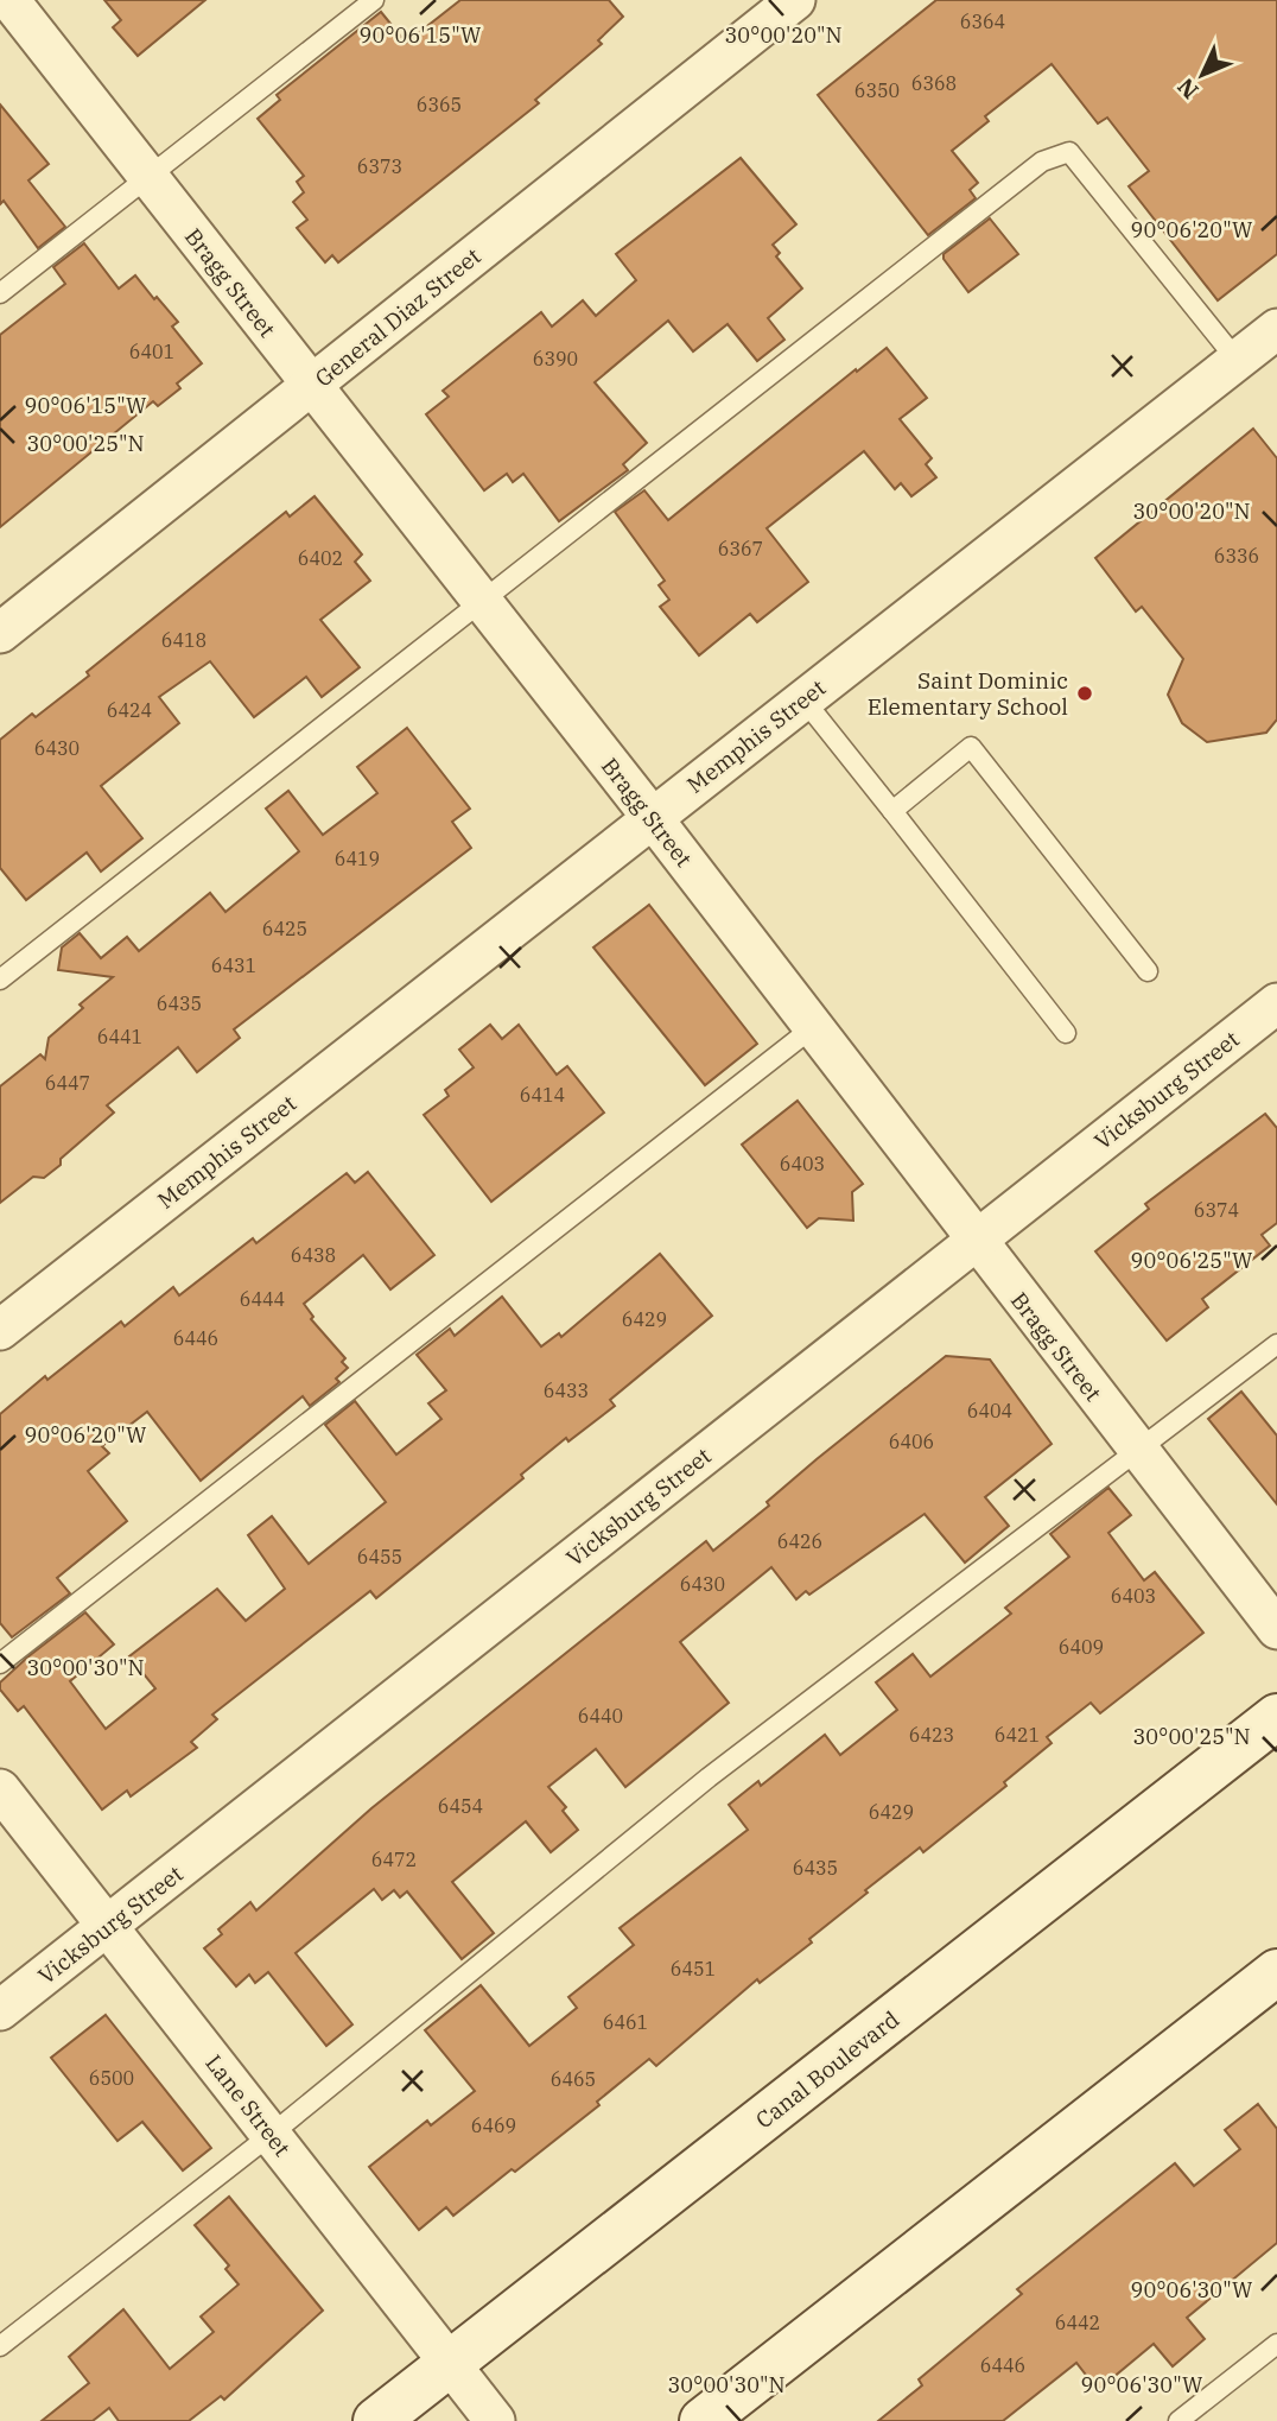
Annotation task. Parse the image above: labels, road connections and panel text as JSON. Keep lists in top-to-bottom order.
{
  "streets": {
    "main road": ["Canal Boulevard"],
    "street": [
      "Bragg Street",
      "General Diaz Street",
      "Memphis Street",
      "Vicksburg Street",
      "Lane Street"
    ]
  },
  "crossings": [
    ["Bragg Street", "General Diaz Street"],
    ["Bragg Street", "Memphis Street"],
    ["Bragg Street", "Vicksburg Street"],
    ["Vicksburg Street", "Lane Street"],
    ["Canal Boulevard", "Lane Street"]
  ],
  "places": ["Saint Dominic Elementary School"],
  "house_numbers": [
    "6364",
    "6368",
    "6350",
    "6365",
    "6373",
    "6401",
    "6390",
    "6367",
    "6336",
    "6402",
    "6418",
    "6424",
    "6430",
    "6419",
    "6425",
    "6431",
    "6435",
    "6441",
    "6447",
    "6414",
    "6403",
    "6374",
    "6438",
    "6444",
    "6429",
    "6446",
    "6433",
    "6404",
    "6406",
    "6426",
    "6455",
    "6430",
    "6403",
    "6409",
    "6440",
    "6423",
    "6421",
    "6454",
    "6429",
    "6472",
    "6435",
    "6451",
    "6461",
    "6500",
    "6465",
    "6469",
    "6442",
    "6446"
  ],
  "north": "bottom left",
  "coordinates": [
    "90°06'15\"W",
    "30°00'20\"N",
    "90°06'20\"W",
    "30°00'25\"N",
    "90°06'25\"W",
    "30°00'30\"N",
    "90°06'30\"W"
  ]
}
